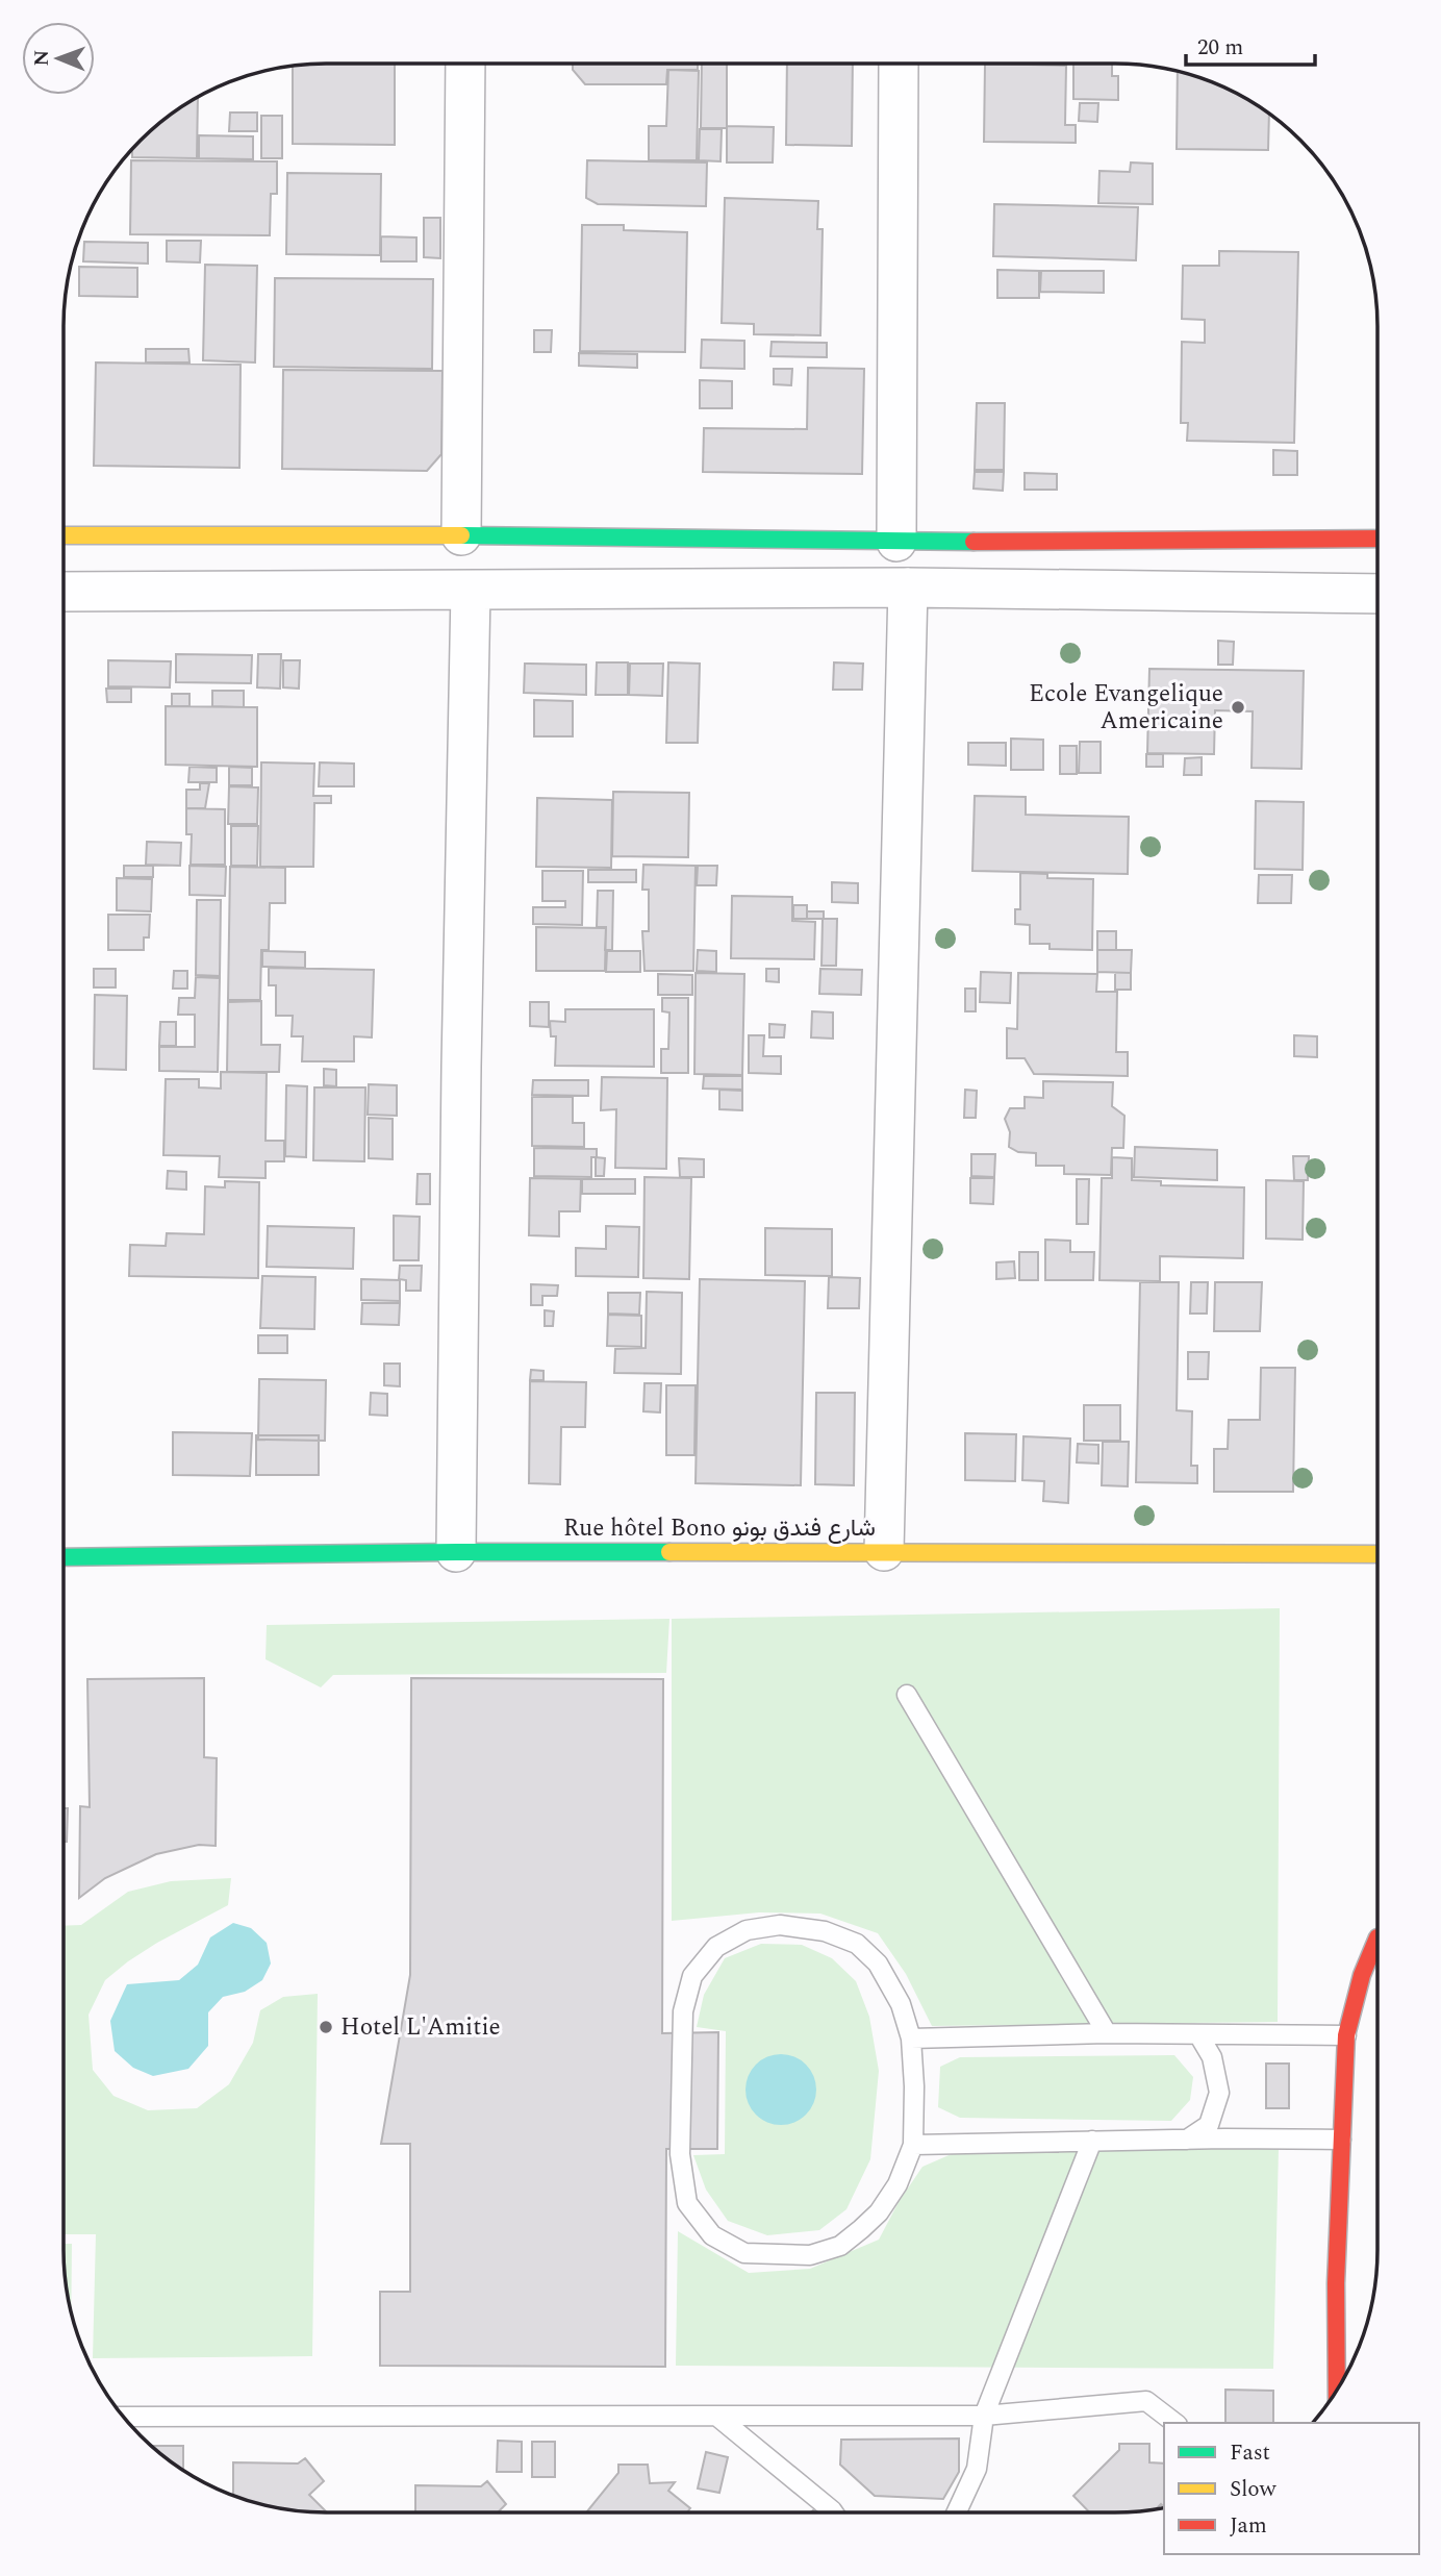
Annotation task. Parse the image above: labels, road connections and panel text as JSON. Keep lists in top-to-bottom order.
{
  "streets": {
    "street": ["Rue hôtel Bono شارع فندق بونو"]
  },
  "places": ["Ecole Evangelique Americaine", "Hotel L'Amitie"],
  "legend": ["Fast", "Slow", "Jam"],
  "scale_bar": "20 m",
  "north": "left"
}
